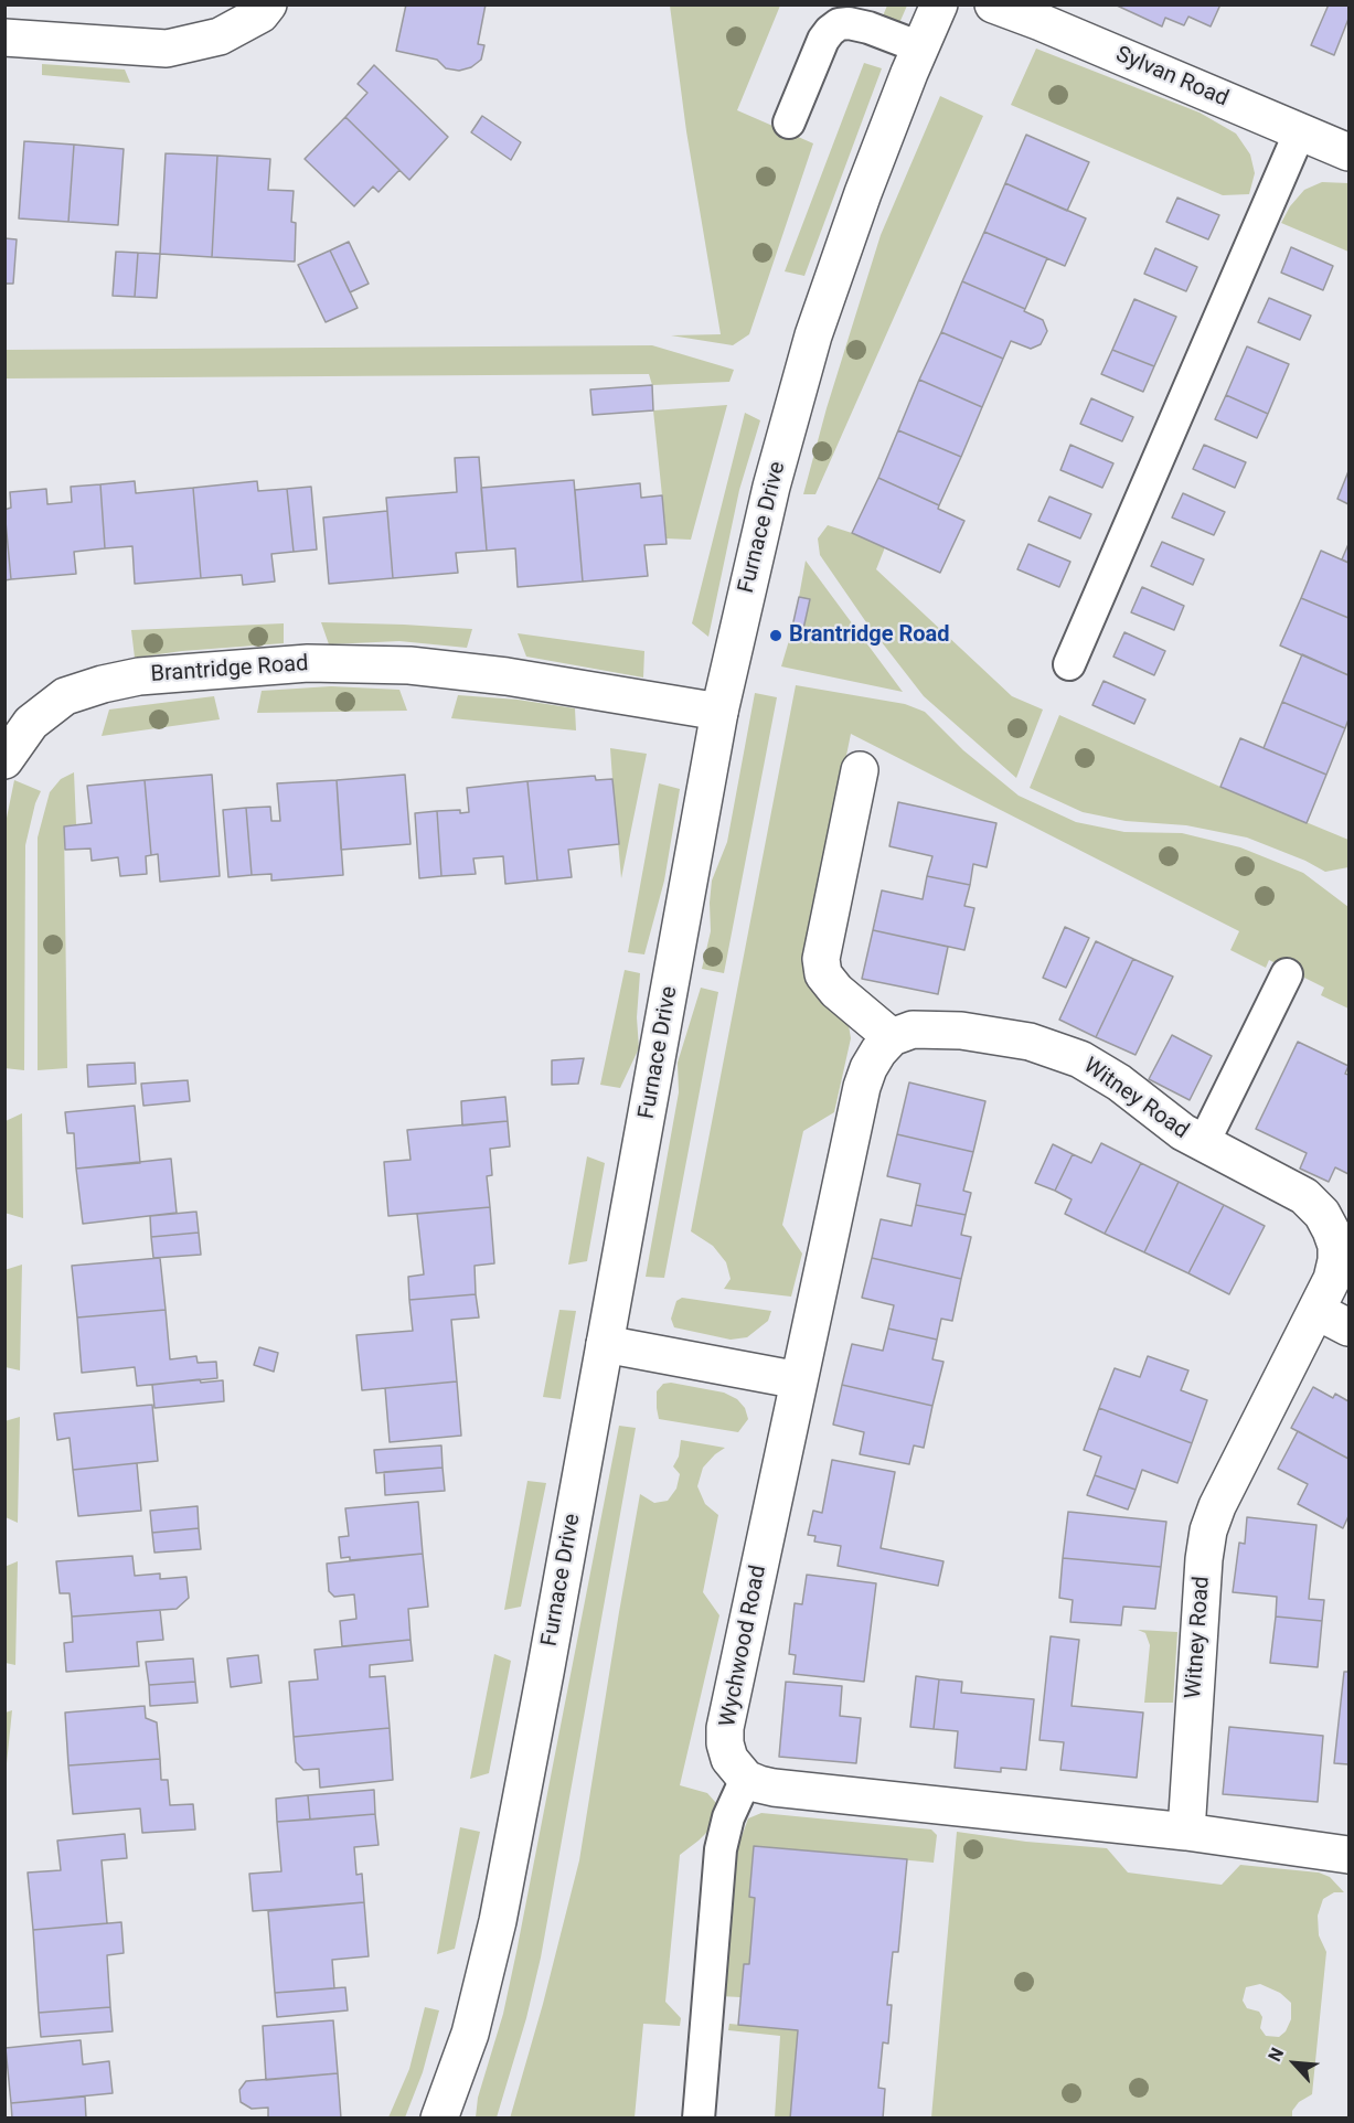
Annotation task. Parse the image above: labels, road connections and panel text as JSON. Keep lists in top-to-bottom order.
{
  "streets": {
    "street": [
      "Sylvan Road",
      "Furnace Drive",
      "Brantridge Road",
      "Witney Road",
      "Wychwood Road"
    ]
  },
  "crossings": [
    ["Furnace Drive", "Brantridge Road"],
    ["Witney Road", "Wychwood Road"]
  ],
  "places": ["Brantridge Road"],
  "north": "top left"
}
